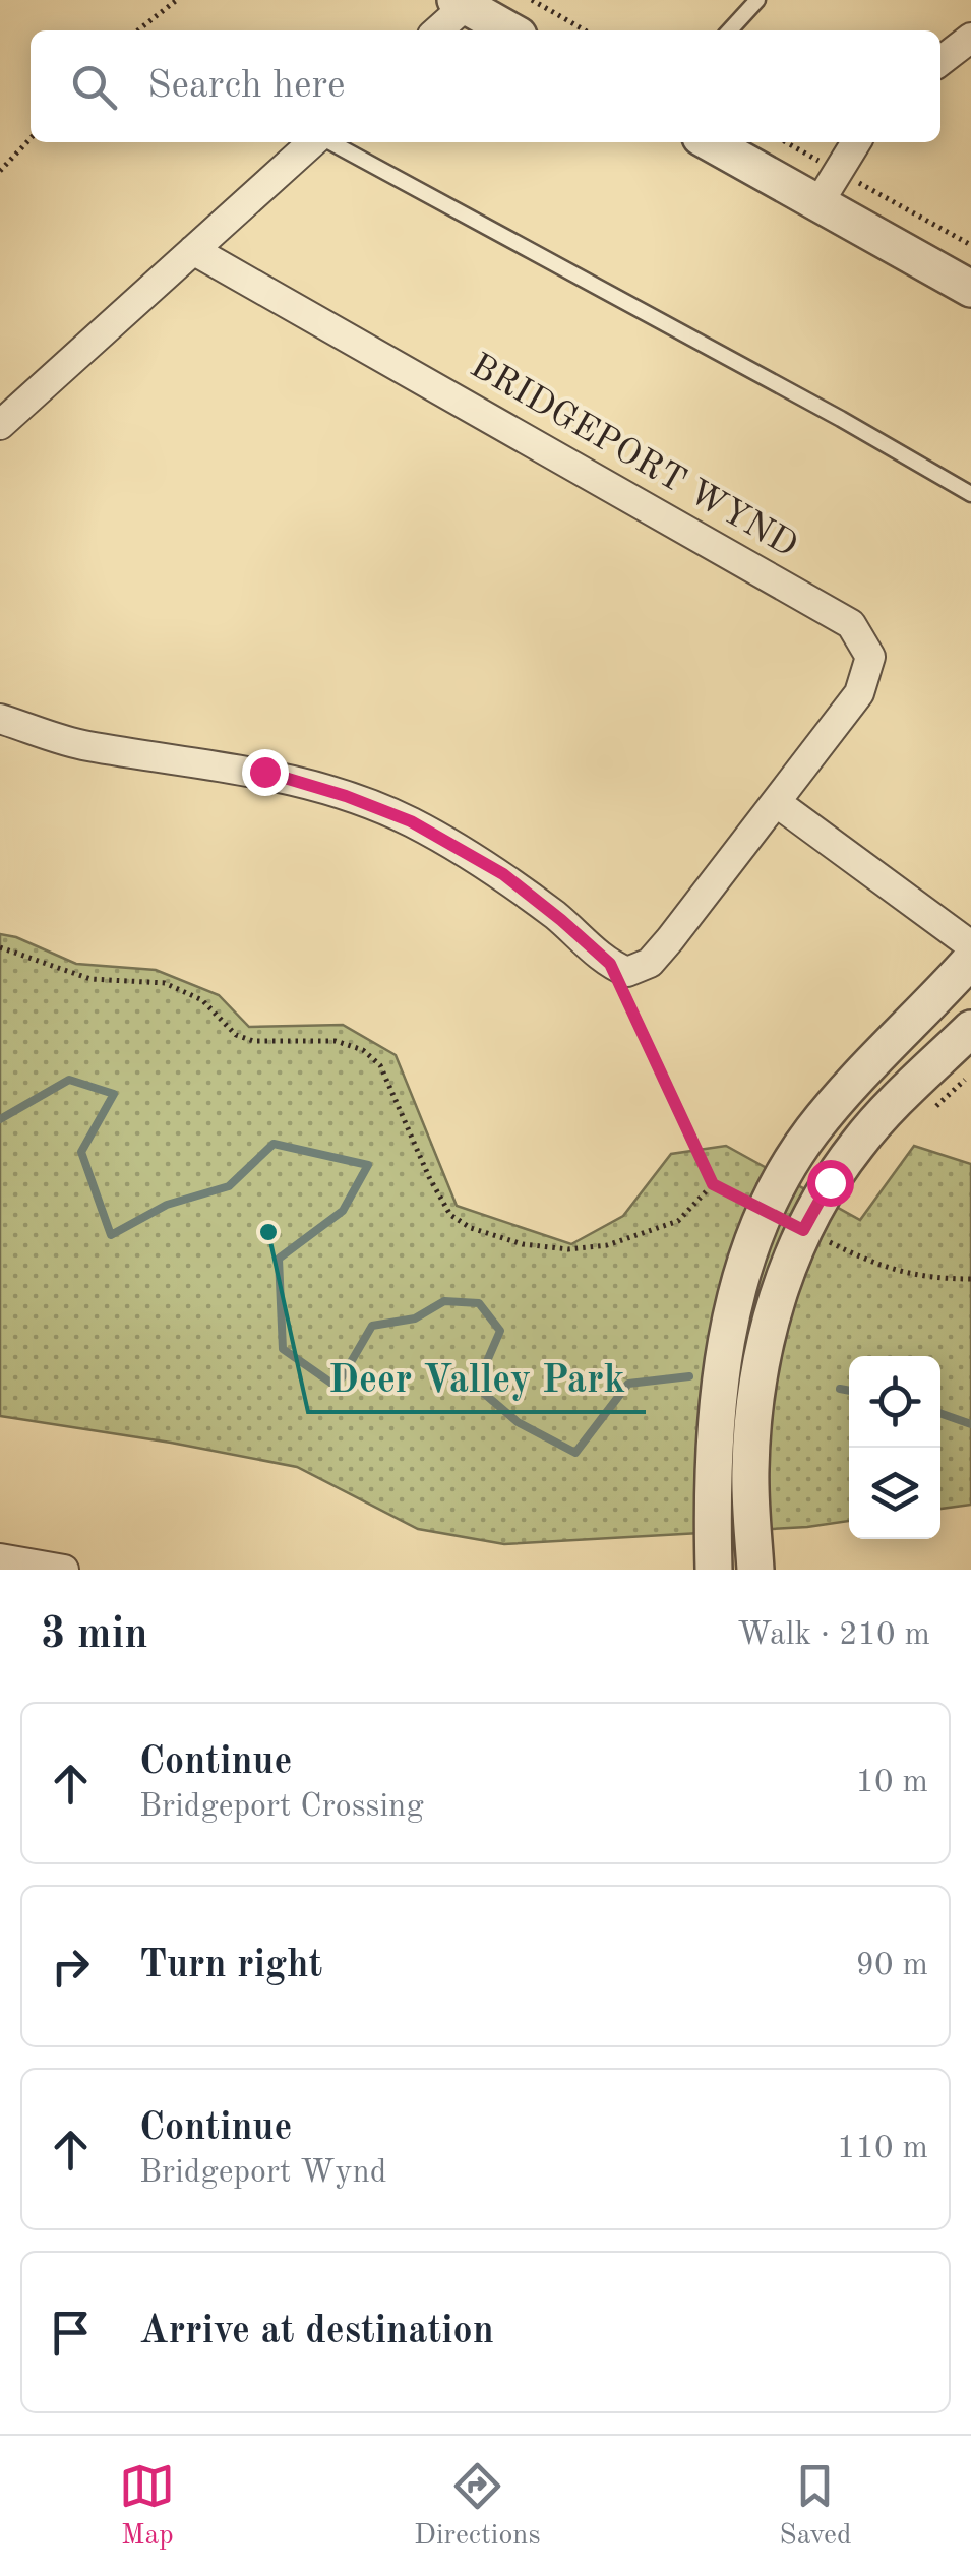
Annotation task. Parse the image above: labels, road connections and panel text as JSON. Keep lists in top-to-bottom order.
{
  "streets": {
    "street": ["BRIDGEPORT WYND"]
  },
  "places": ["Deer Valley Park"],
  "page": {
    "search": "Search here",
    "heading": ["3 min", "Walk · 210 m"],
    "list": [
      ["Continue", "Bridgeport Crossing", "10 m"],
      ["Turn right", "90 m"],
      ["Continue", "Bridgeport Wynd", "110 m"],
      "Arrive at destination"
    ],
    "nav": ["Map", "Directions", "Saved"]
  }
}
